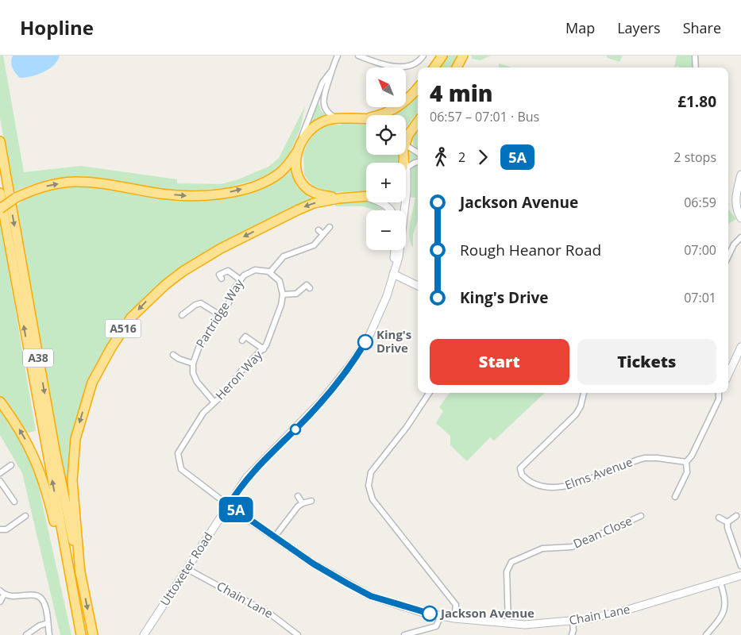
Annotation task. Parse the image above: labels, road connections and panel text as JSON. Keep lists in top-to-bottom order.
{
  "streets": {
    "highway": ["A516", "A38"],
    "main road": ["Uttoxeter Road", "Chain Lane"],
    "street": [
      "Partridge Way",
      "Heron Way",
      "Elms Avenue",
      "Dean Close"
    ]
  },
  "crossings": [
    ["Partridge Way", "Heron Way"],
    ["A516", "A38"],
    ["Heron Way", "Uttoxeter Road"],
    ["Heron Way", "Chain Lane"],
    ["Dean Close", "Chain Lane"],
    ["Uttoxeter Road", "Chain Lane"]
  ],
  "places": ["King's Drive", "Jackson Avenue"],
  "lines": ["bus line 5A"],
  "north": "top left",
  "page": {
    "header": "Hopline",
    "nav": ["Map", "Layers", "Share"],
    "on_map": "5A",
    "map_buttons": ["+", "−"],
    "heading": ["4 min", "06:57 – 07:01 · Bus", "£1.80"],
    "legs": ["2", "5A", "2 stops"],
    "list": [
      {
        "name": "Jackson Avenue",
        "value": "06:59"
      },
      {
        "name": "Rough Heanor Road",
        "value": "07:00"
      },
      {
        "name": "King's Drive",
        "value": "07:01"
      }
    ],
    "buttons": ["Start", "Tickets"]
  }
}
